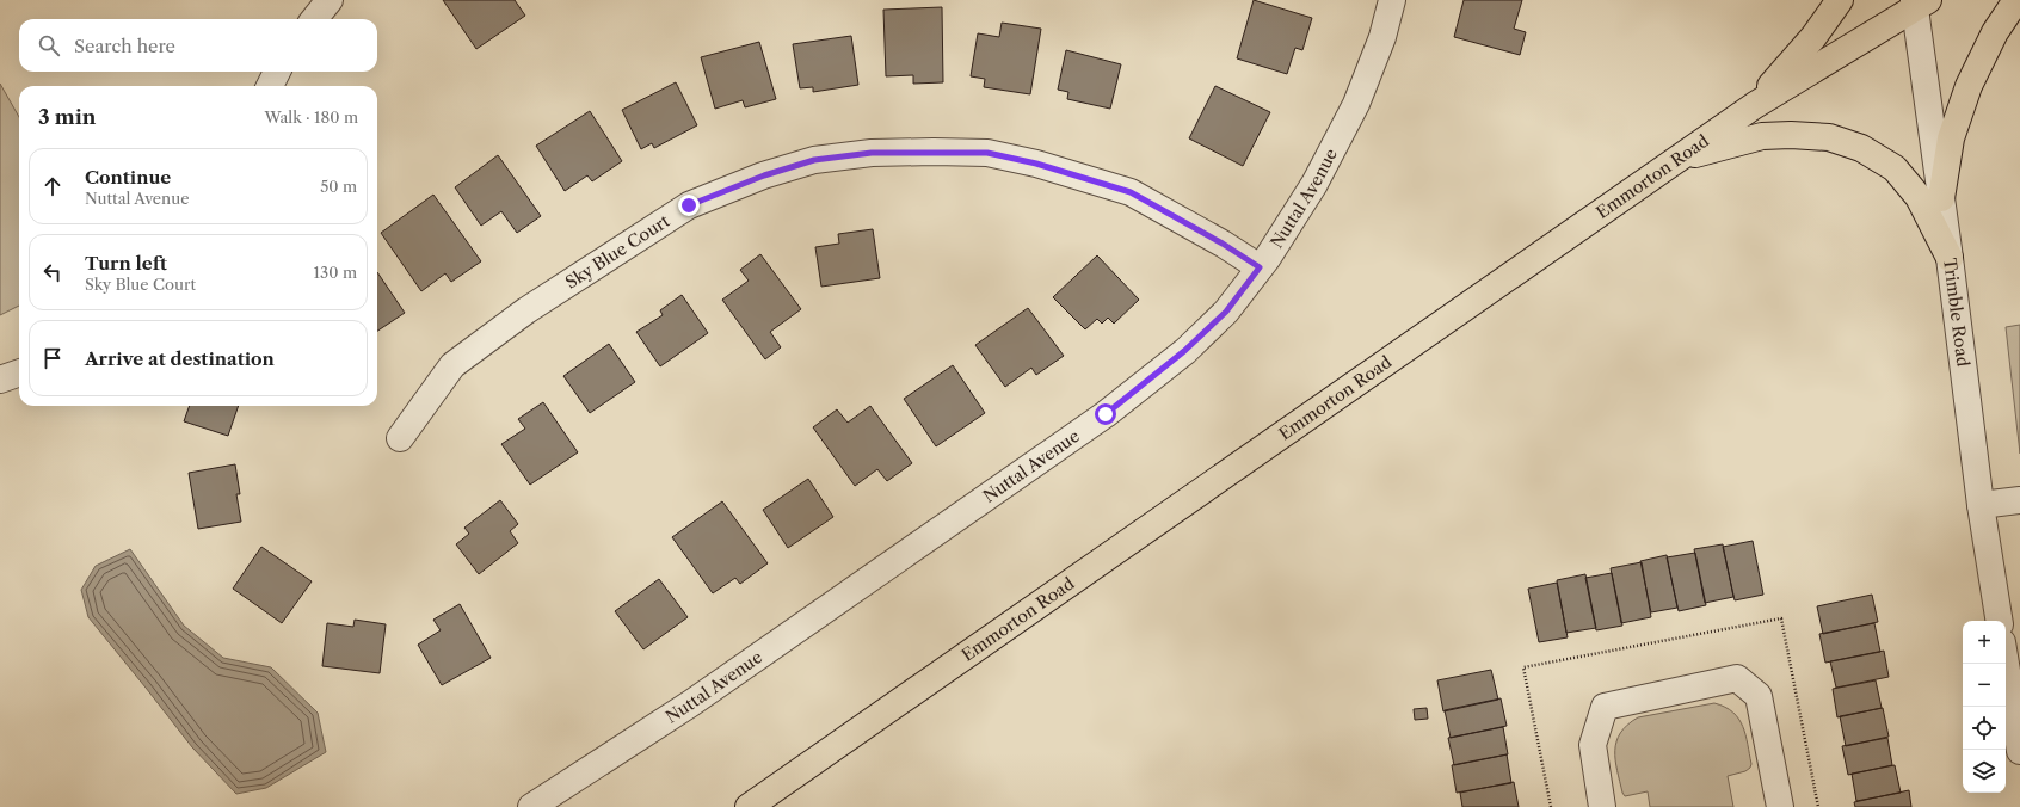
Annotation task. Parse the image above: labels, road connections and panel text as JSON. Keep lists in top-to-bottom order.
{
  "streets": {
    "main road": ["Emmorton Road"],
    "street": ["Nuttal Avenue", "Sky Blue Court", "Trimble Road"]
  },
  "crossings": [
    ["Emmorton Road", "Trimble Road"],
    ["Nuttal Avenue", "Sky Blue Court"]
  ],
  "page": {
    "search": "Search here",
    "heading": ["3 min", "Walk · 180 m"],
    "list": [
      ["Continue", "Nuttal Avenue", "50 m"],
      ["Turn left", "Sky Blue Court", "130 m"],
      "Arrive at destination"
    ],
    "map_buttons": ["+", "−"]
  }
}
